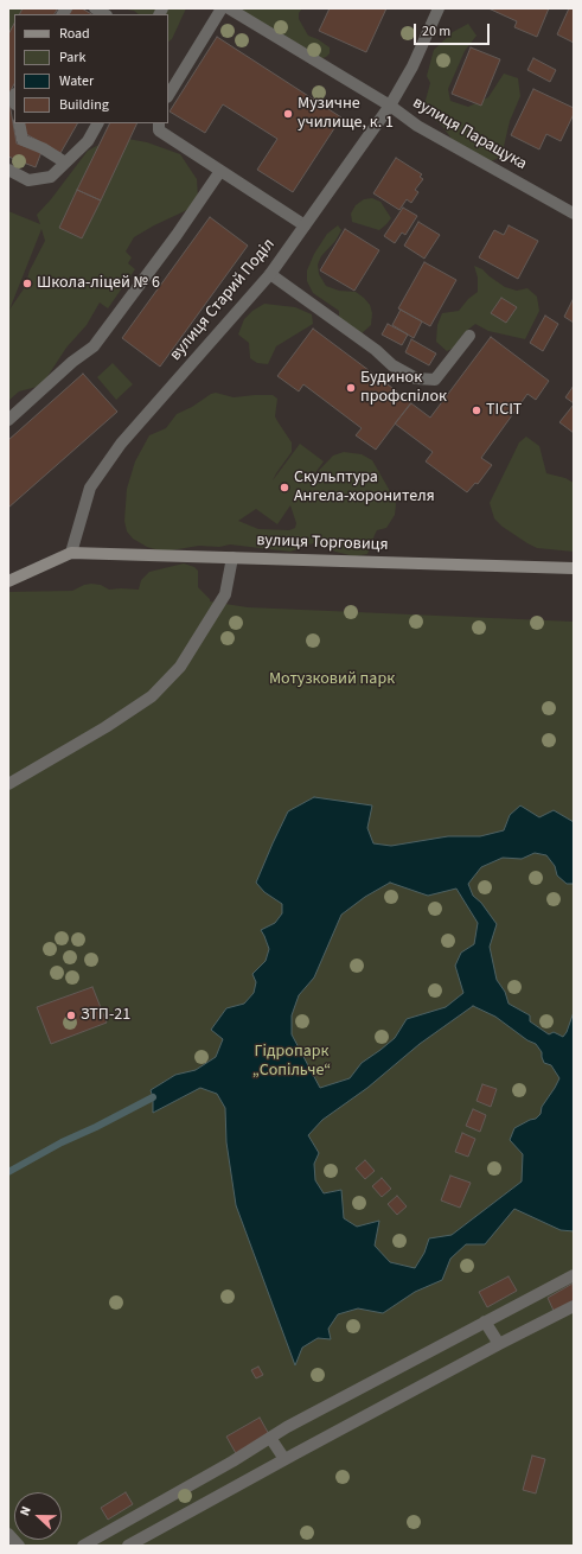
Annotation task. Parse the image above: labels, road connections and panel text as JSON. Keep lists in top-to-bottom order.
{
  "streets": {
    "main road": ["вулиця Торговиця"],
    "street": ["вулиця Паращука", "вулиця Старий Поділ"]
  },
  "crossings": [
    ["вулиця Паращука", "вулиця Старий Поділ"],
    ["вулиця Старий Поділ", "вулиця Торговиця"]
  ],
  "parks": ["Мотузковий парк", "Гідропарк „Сопільче“"],
  "places": [
    "Музичне училище, к. 1",
    "Школа-ліцей № 6",
    "Будинок профспілок",
    "ТІСІТ",
    "Скульптура Ангела-хоронителя",
    "ЗТП-21"
  ],
  "legend": [
    "Road",
    "Park",
    "Water",
    "Building"
  ],
  "scale_bar": "20 m",
  "north": "left"
}
